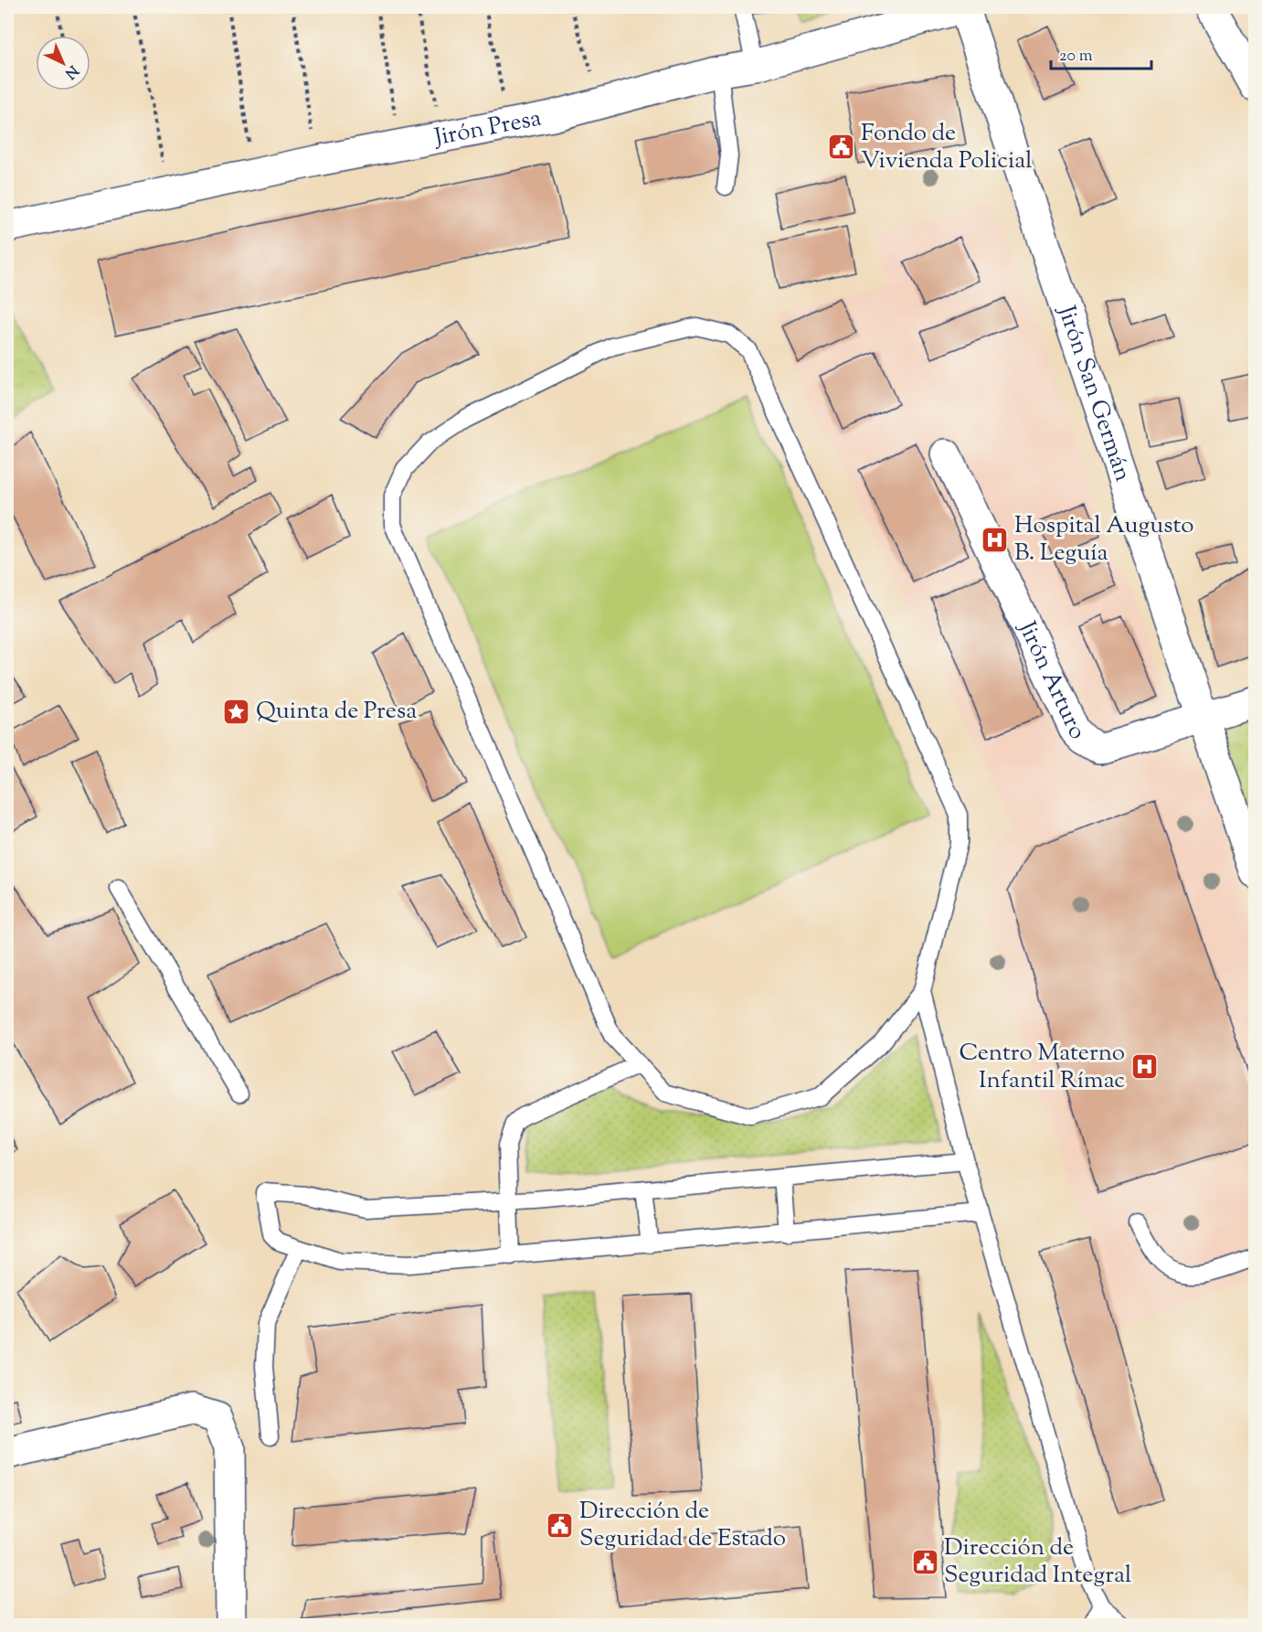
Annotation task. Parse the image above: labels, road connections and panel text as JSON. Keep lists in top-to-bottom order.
{
  "streets": {
    "street": ["Jirón Presa", "Jirón San Germán", "Jirón Arturo"]
  },
  "crossings": [
    ["Jirón Presa", "Jirón San Germán"],
    ["Jirón San Germán", "Jirón Arturo"]
  ],
  "places": {
    "public building": ["Fondo de Vivienda Policial", "Dirección de Seguridad de Estado", "Dirección de Seguridad Integral"],
    "hospital": ["Hospital Augusto B. Leguía", "Centro Materno Infantil Rímac"],
    "place": ["Quinta de Presa"]
  },
  "scale_bar": "20 m",
  "north": "bottom right"
}
